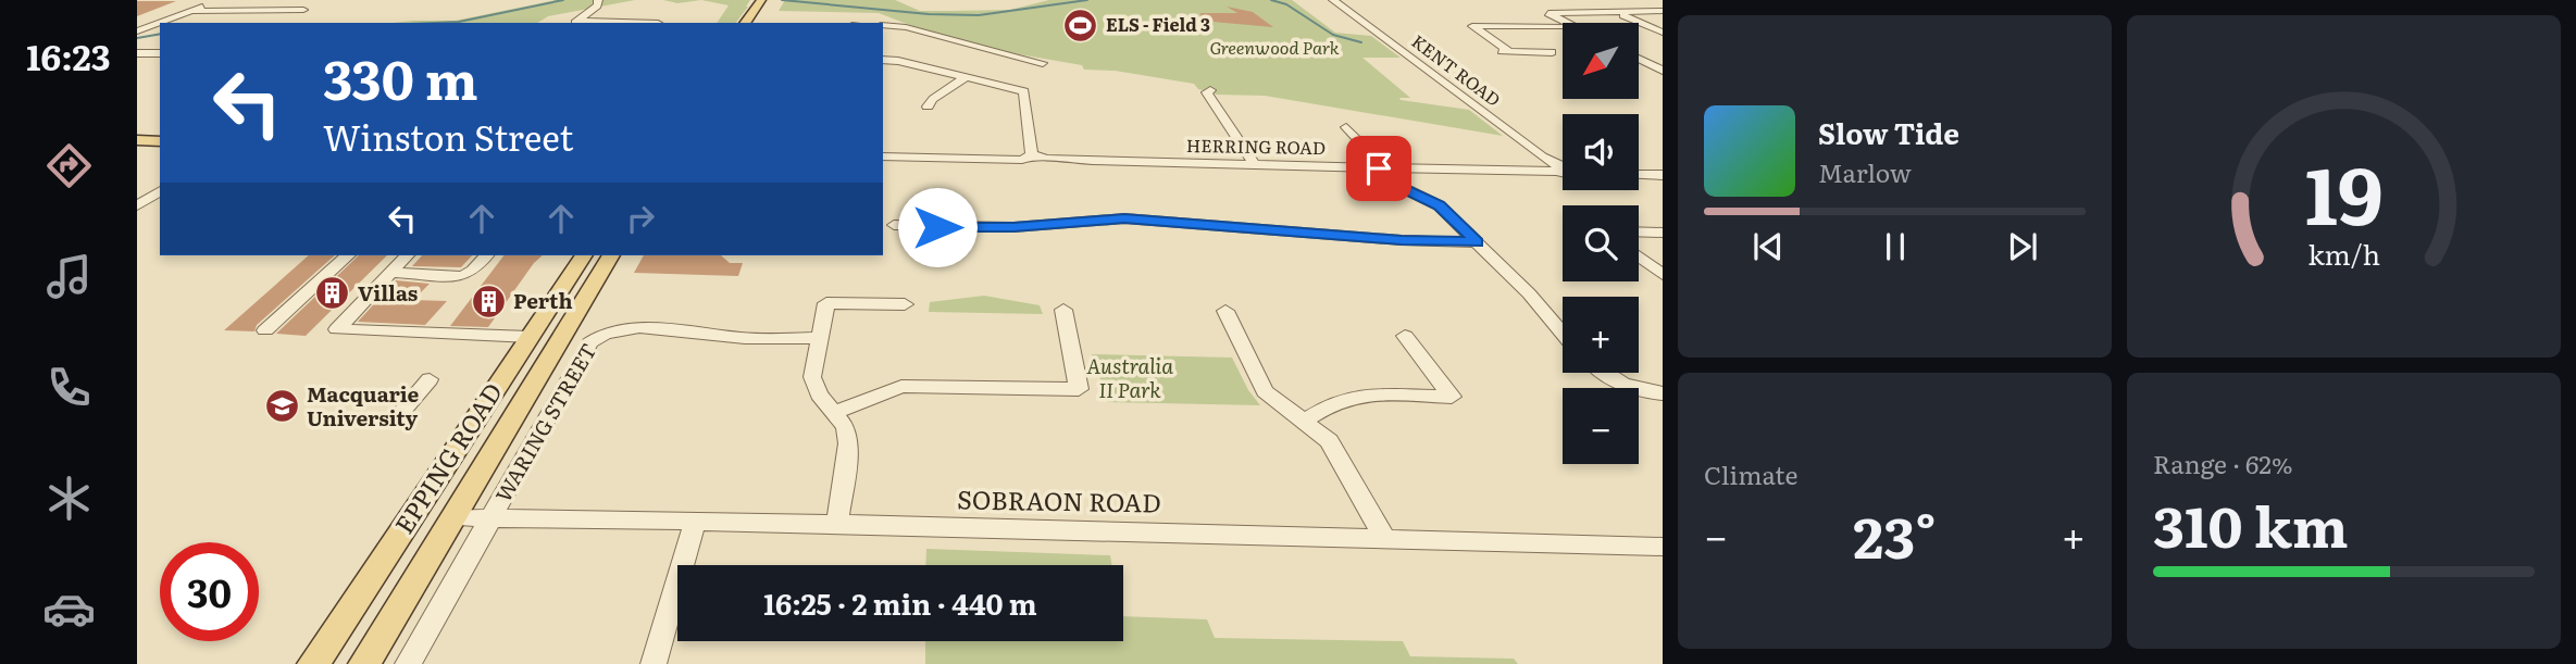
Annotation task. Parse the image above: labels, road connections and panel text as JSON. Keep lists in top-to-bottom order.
{
  "streets": {
    "main road": ["EPPING ROAD"],
    "street": [
      "KENT ROAD",
      "HERRING ROAD",
      "WARING STREET",
      "SOBRAON ROAD"
    ]
  },
  "crossings": [
    ["KENT ROAD", "HERRING ROAD"],
    ["WARING STREET", "SOBRAON ROAD"],
    ["EPPING ROAD", "SOBRAON ROAD"]
  ],
  "parks": ["Greenwood Park", "Australia II Park"],
  "places": {
    "sports": ["ELS - Field 3"],
    "building": ["Villas", "Perth"],
    "school or university": ["Macquarie University"]
  },
  "north": "bottom left",
  "page": {
    "tabs": "16:23",
    "map_buttons": ["+", "−"],
    "turn": ["330 m", "Winston Street"],
    "song": ["Slow Tide", "Marlow"],
    "tile": [
      "Climate",
      ["Range · 62%", "310 km"]
    ],
    "heat": ["−", "23°", "+"],
    "limit": "30",
    "trip": "16:25 · 2 min · 440 m",
    "gauge": ["19", "km/h"]
  }
}
